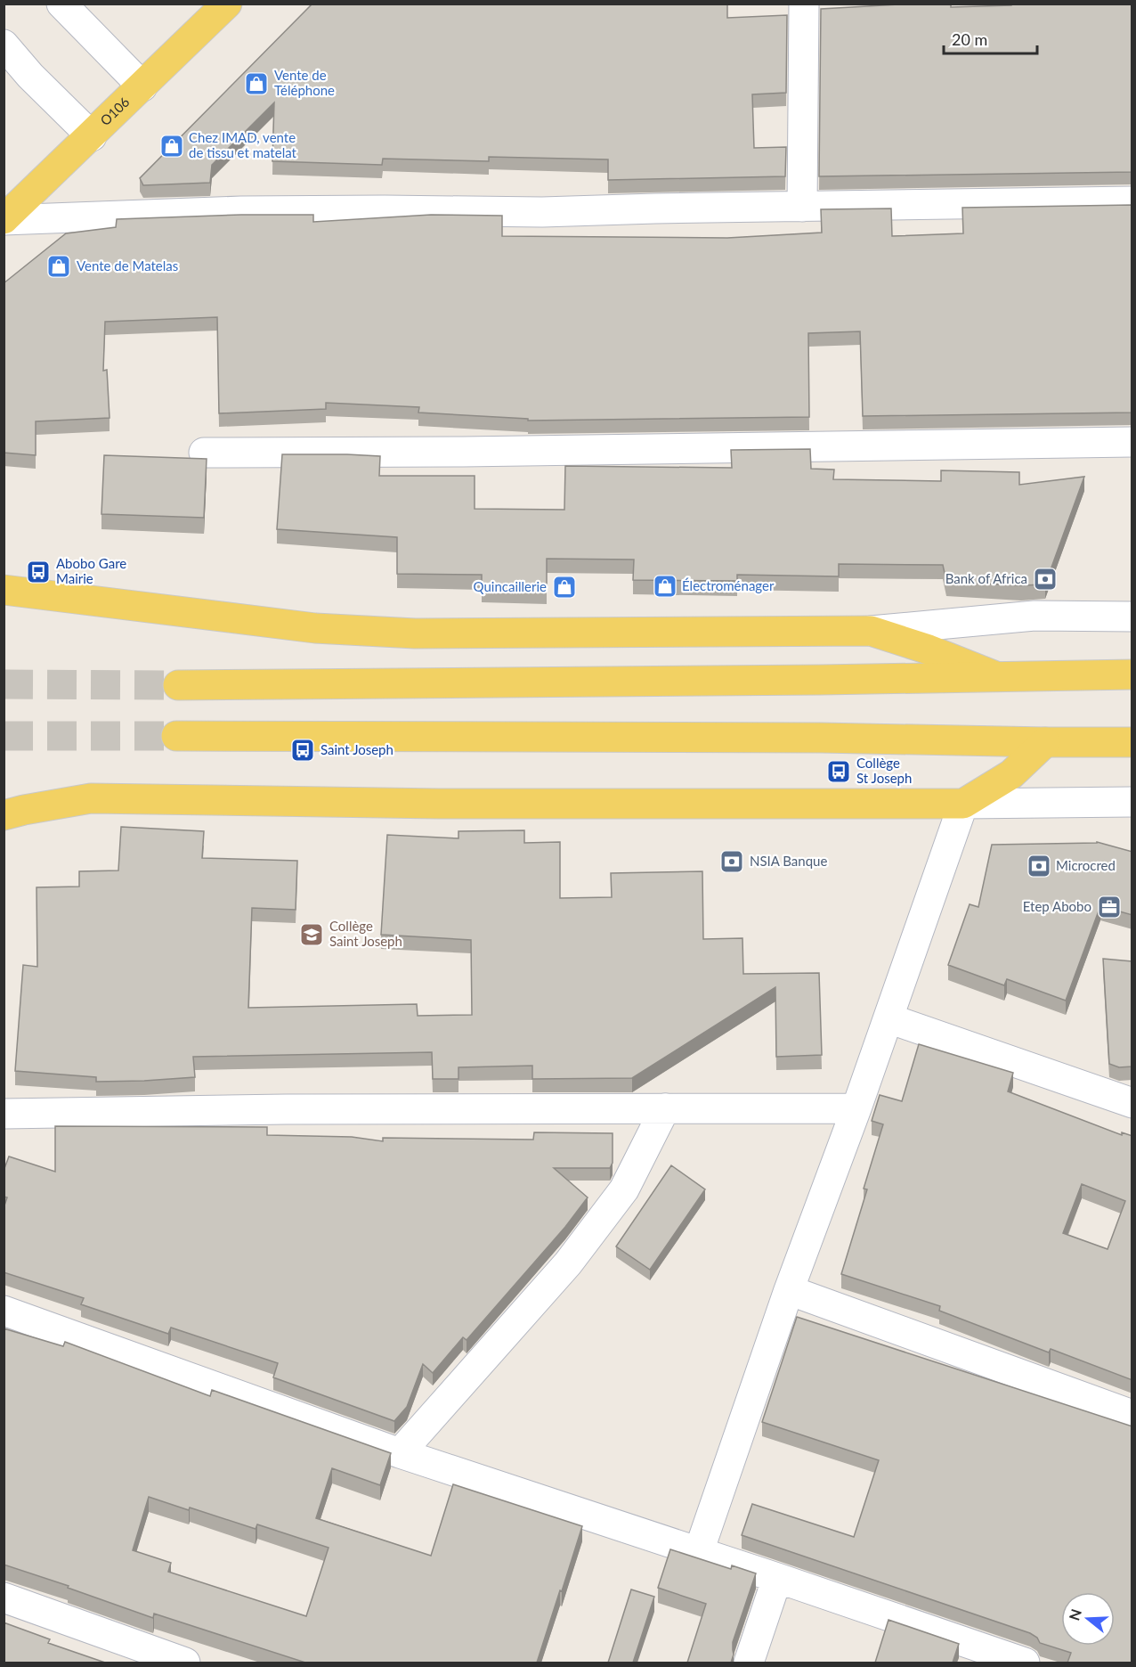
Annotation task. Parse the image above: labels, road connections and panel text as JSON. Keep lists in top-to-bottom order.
{
  "streets": {
    "main road": ["O106"]
  },
  "places": {
    "shop": [
      "Vente de Téléphone",
      "Chez IMAD, vente de tissu et matelat",
      "Vente de Matelas",
      "Électroménager",
      "Quincaillerie"
    ],
    "bus stop": ["Abobo Gare Mairie", "Saint Joseph", "Collège St Joseph"],
    "bank": ["Bank of Africa", "NSIA Banque", "Microcred"],
    "office": ["Etep Abobo"],
    "school or university": ["Collège Saint Joseph"]
  },
  "scale_bar": "20 m",
  "north": "left"
}
